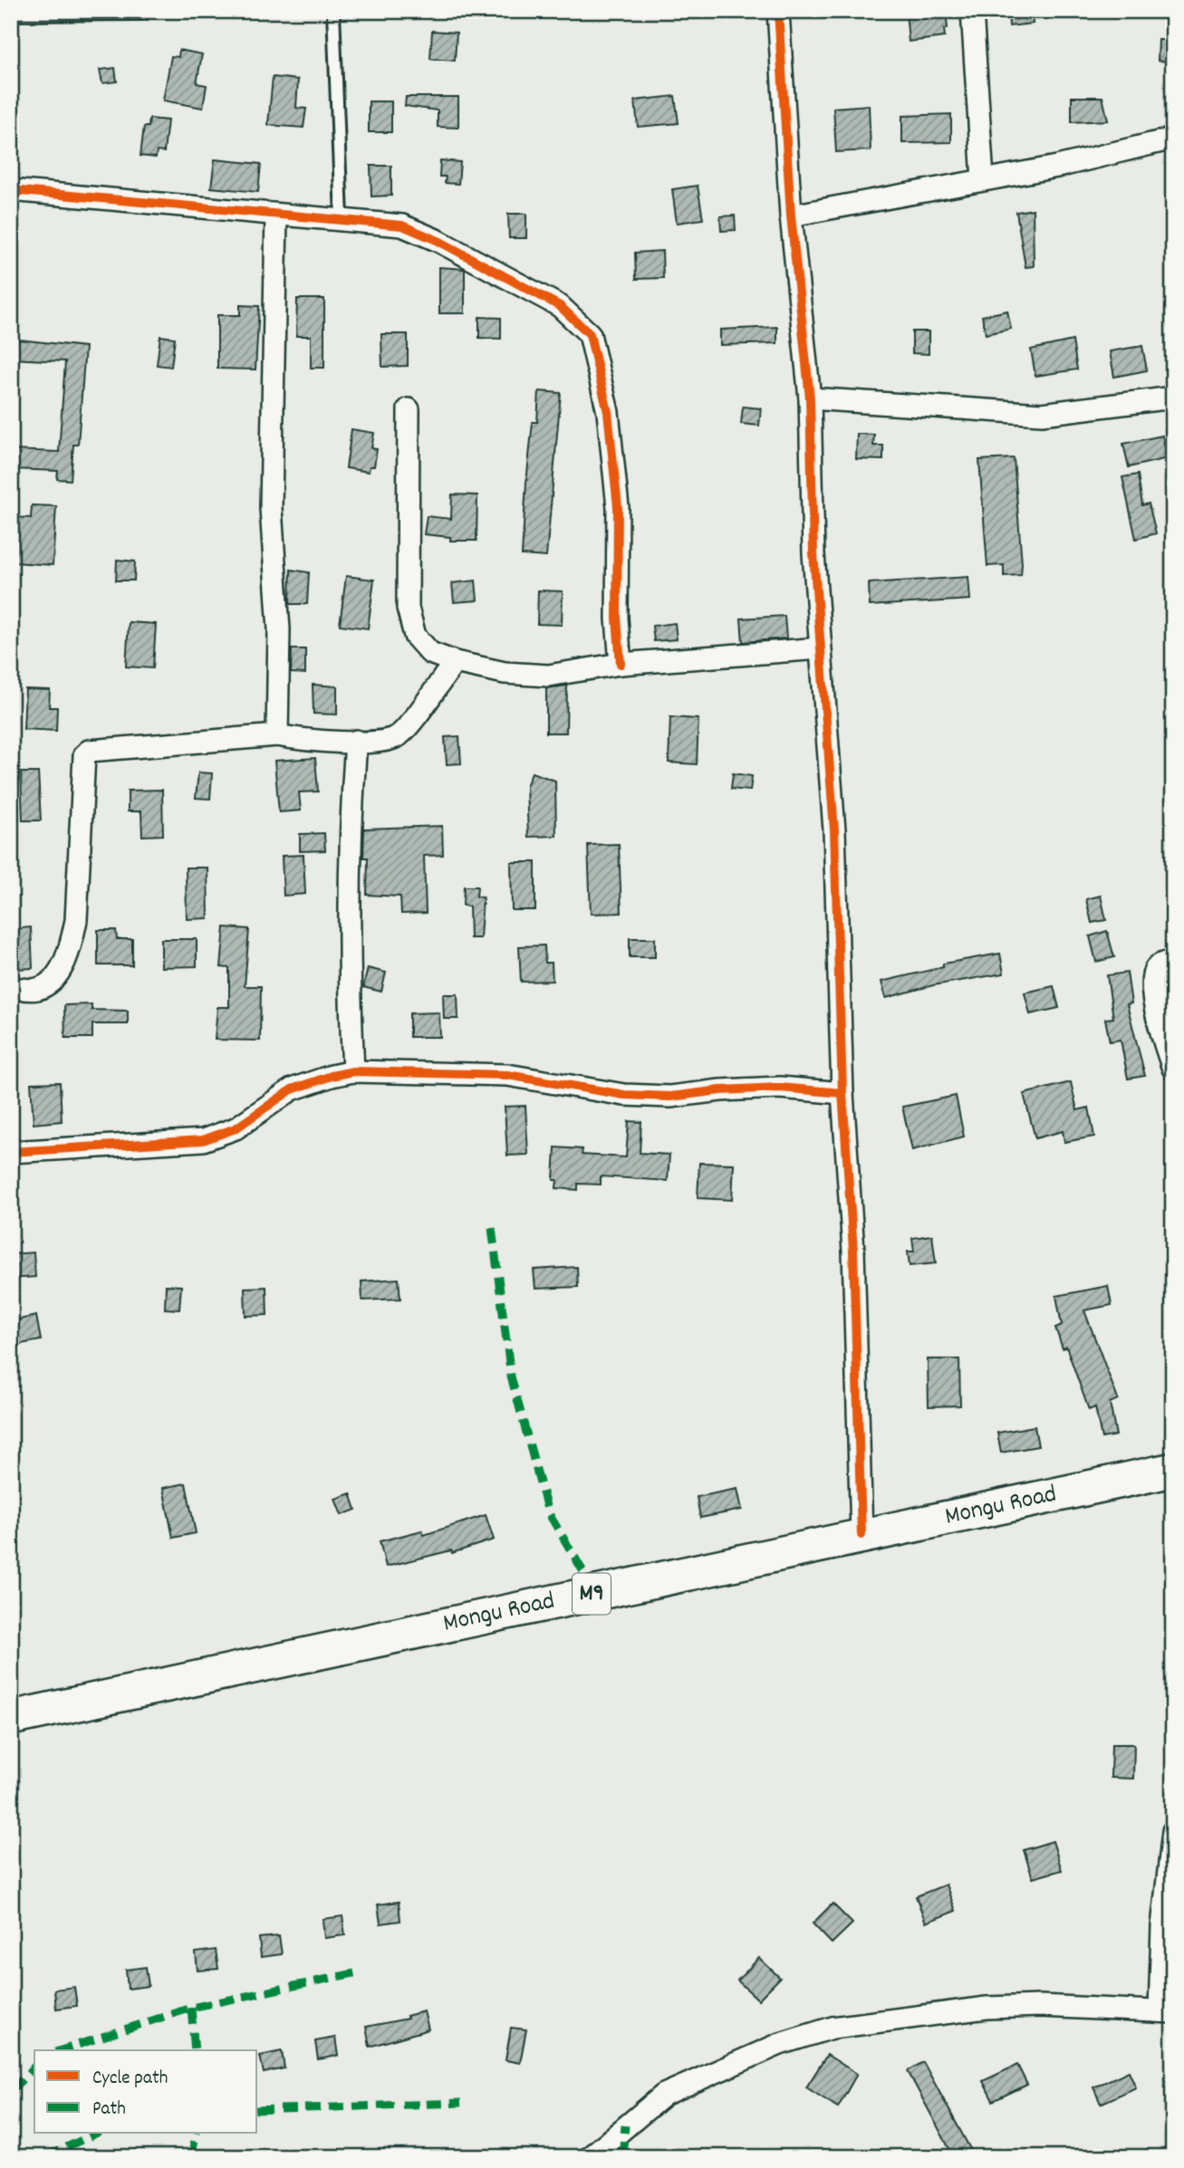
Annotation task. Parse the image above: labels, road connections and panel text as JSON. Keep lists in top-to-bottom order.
{
  "streets": {
    "main road": ["Mongu Road", "M9"]
  },
  "legend": ["Cycle path", "Path"]
}
